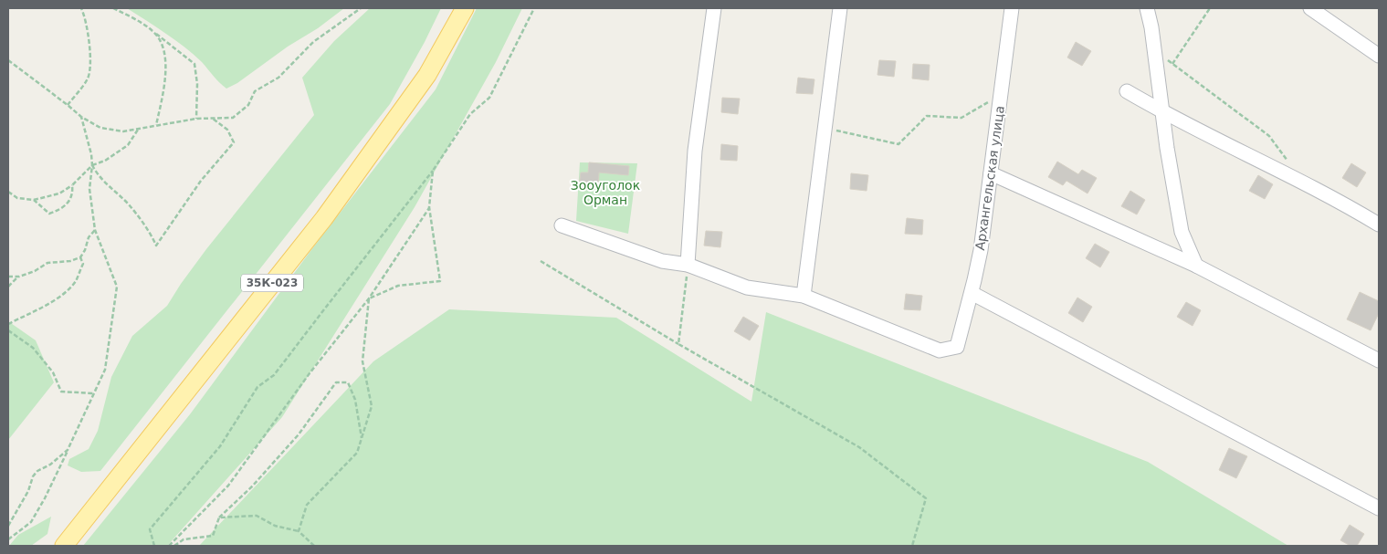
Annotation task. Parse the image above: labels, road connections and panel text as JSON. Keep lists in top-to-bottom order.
{
  "streets": {
    "main road": ["35К-023"],
    "street": ["Архангельская улица"]
  },
  "parks": ["Зооуголок Орман"]
}
